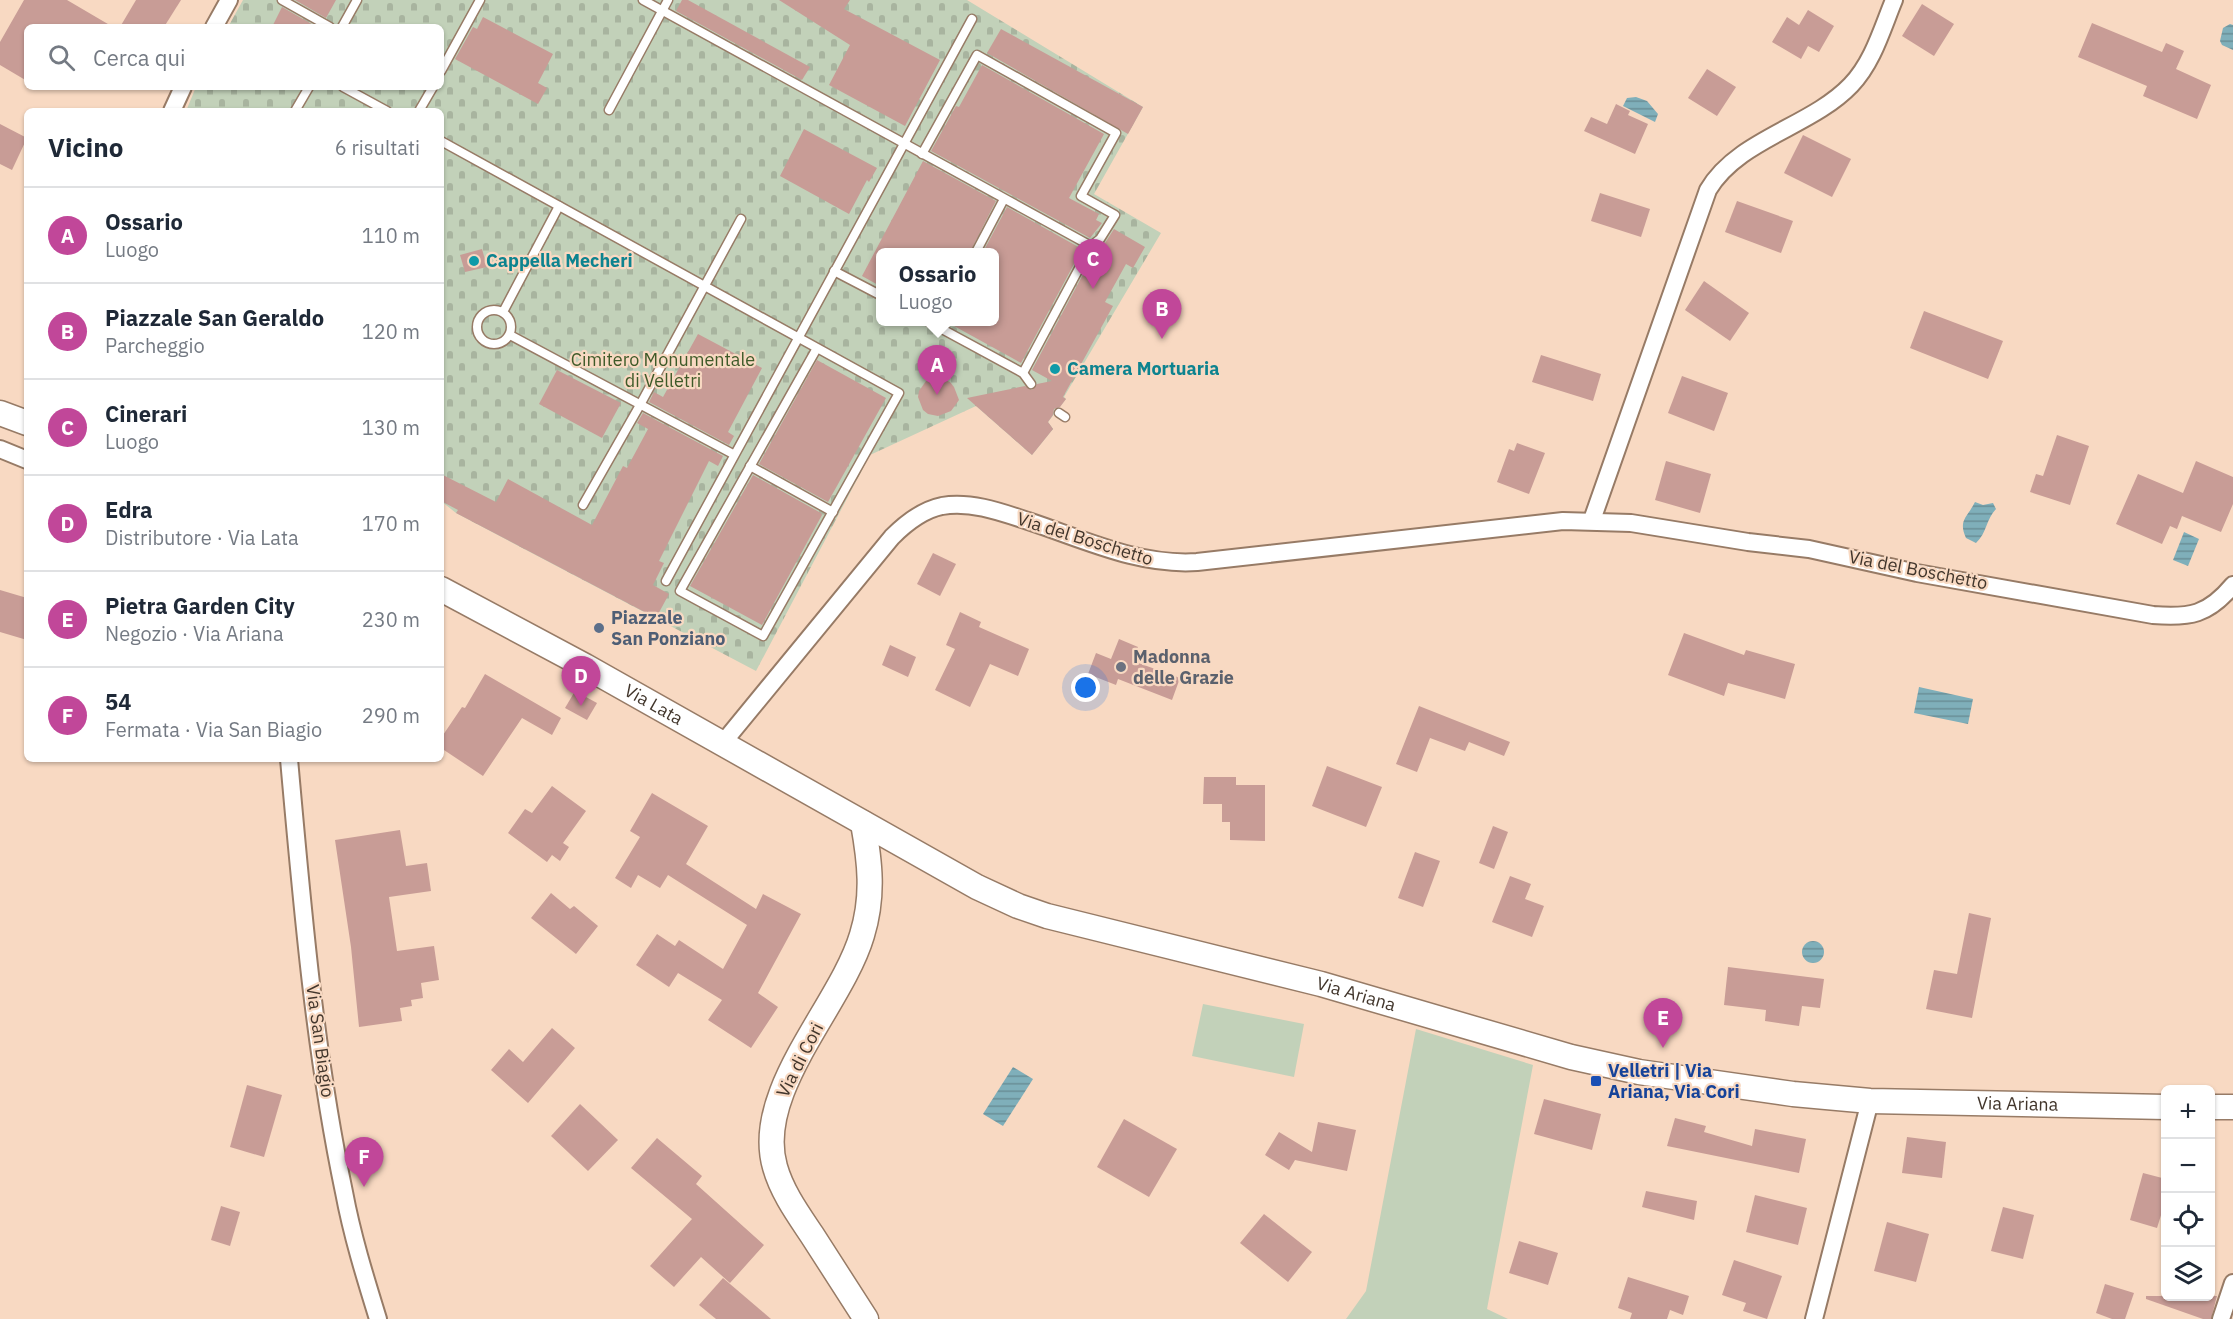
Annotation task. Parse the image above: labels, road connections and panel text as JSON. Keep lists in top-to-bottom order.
{
  "streets": {
    "main road": ["Via Lata", "Via Ariana", "Via di Cori"],
    "street": ["Via del Boschetto", "Via San Biagio"]
  },
  "crossings": [
    ["Via del Boschetto", "Via Lata"],
    ["Via Lata", "Via Ariana"],
    ["Via Lata", "Via di Cori"],
    ["Via Ariana", "Via di Cori"]
  ],
  "parks": ["Cimitero Monumentale di Velletri"],
  "places": {
    "other": [
      "Cappella Mecheri",
      "Camera Mortuaria",
      "Piazzale San Ponziano",
      "Madonna delle Grazie"
    ],
    "transit": ["Velletri | Via Ariana, Via Cori"]
  },
  "page": {
    "search": "Cerca qui",
    "heading": ["Vicino", "6 risultati"],
    "list": [
      {
        "mark": "A",
        "name": "Ossario",
        "note": "Luogo",
        "value": "110 m"
      },
      {
        "mark": "B",
        "name": "Piazzale San Geraldo",
        "note": "Parcheggio",
        "value": "120 m"
      },
      {
        "mark": "C",
        "name": "Cinerari",
        "note": "Luogo",
        "value": "130 m"
      },
      {
        "mark": "D",
        "name": "Edra",
        "note": "Distributore · Via Lata",
        "value": "170 m"
      },
      {
        "mark": "E",
        "name": "Pietra Garden City",
        "note": "Negozio · Via Ariana",
        "value": "230 m"
      },
      {
        "mark": "F",
        "name": "54",
        "note": "Fermata · Via San Biagio",
        "value": "290 m"
      }
    ],
    "pins": [
      "C",
      "B",
      "A",
      "D",
      "E",
      "F"
    ],
    "popup": ["Ossario", "Luogo"],
    "map_buttons": ["+", "−"]
  }
}
